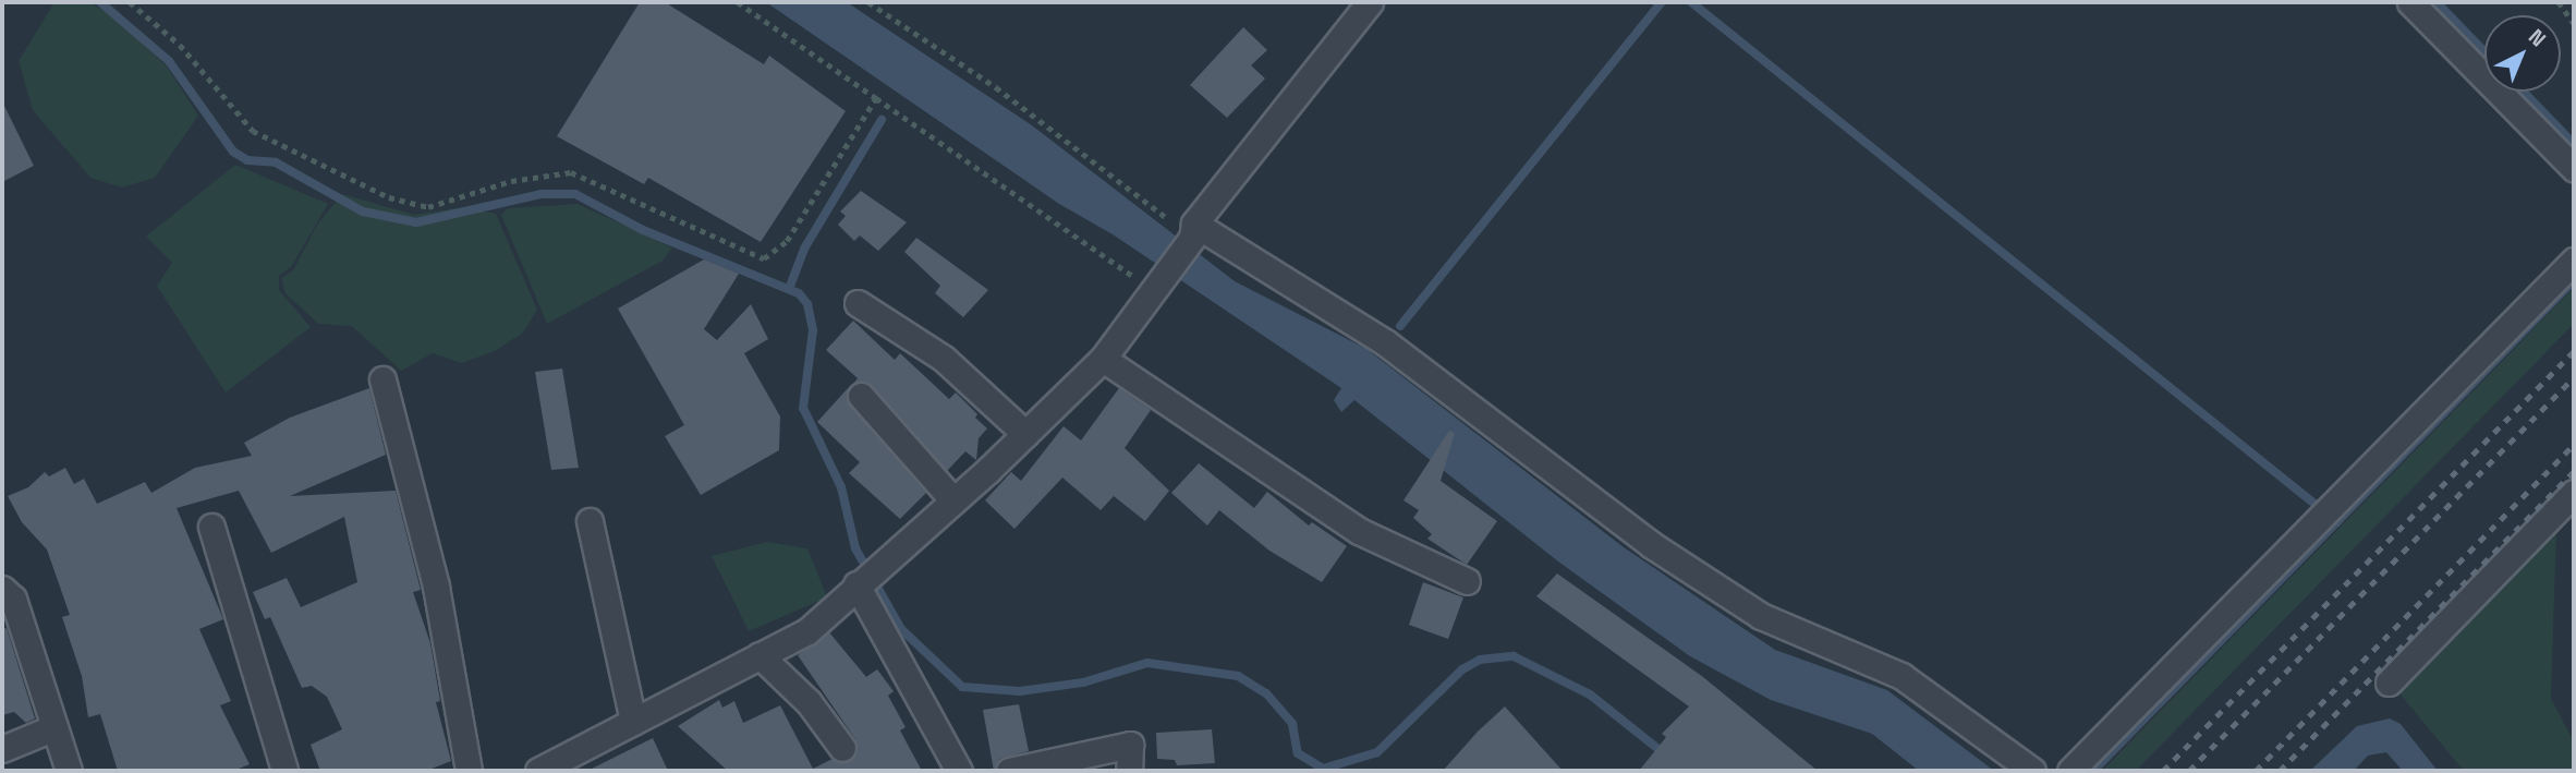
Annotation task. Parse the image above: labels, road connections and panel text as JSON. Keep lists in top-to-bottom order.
{
  "north": "top right"
}
